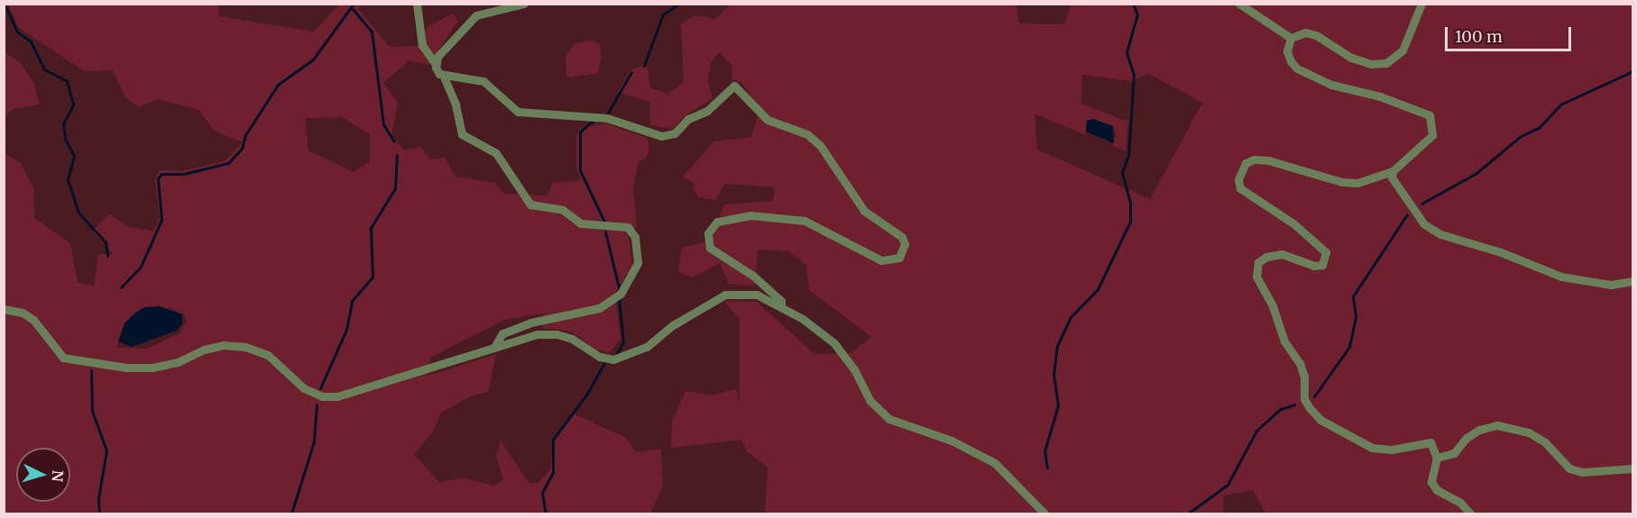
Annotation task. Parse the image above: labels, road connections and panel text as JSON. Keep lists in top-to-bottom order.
{
  "scale_bar": "100 m",
  "north": "right"
}
